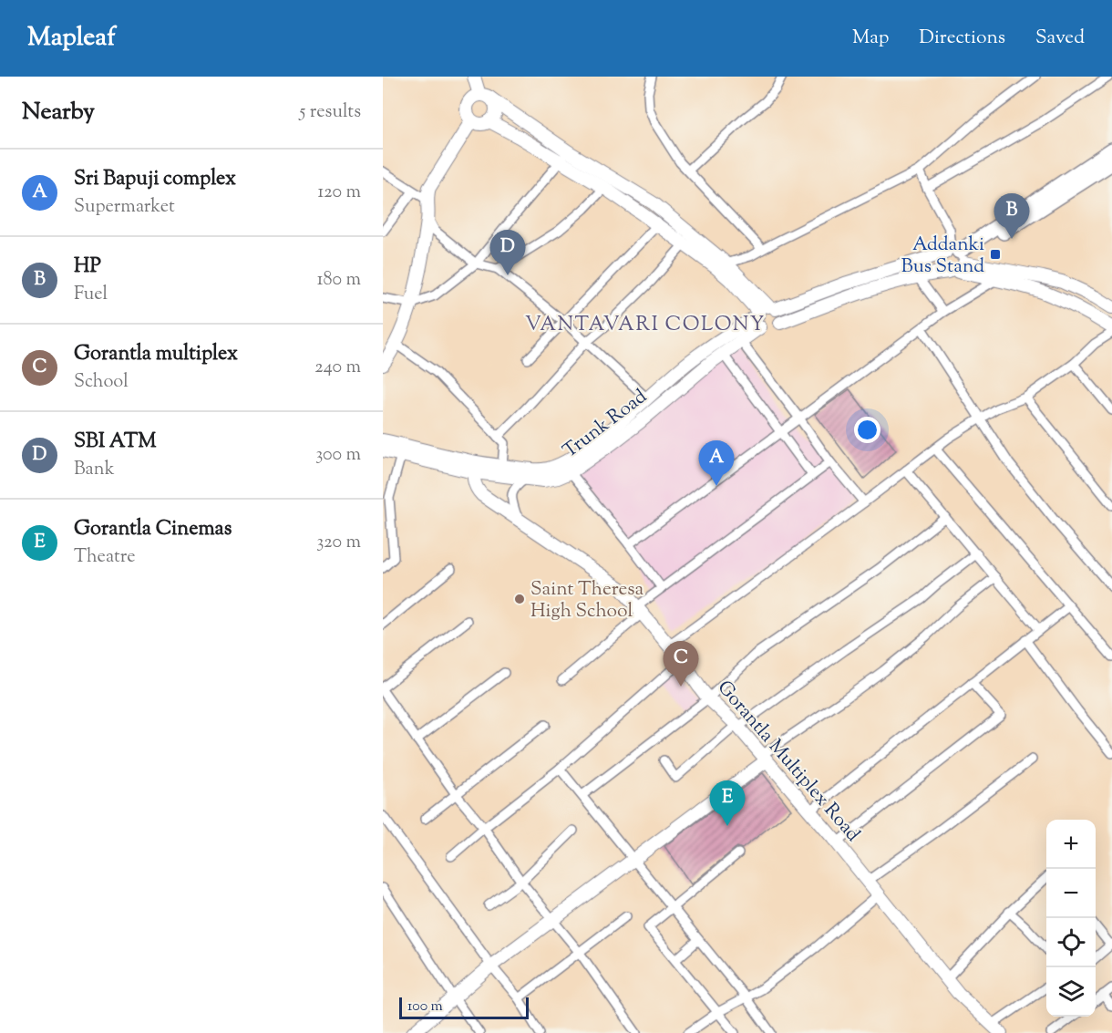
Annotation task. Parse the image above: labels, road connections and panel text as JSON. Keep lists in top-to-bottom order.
{
  "streets": {
    "street": ["Trunk Road", "Gorantla Multiplex Road"]
  },
  "crossings": [
    ["Trunk Road", "Gorantla Multiplex Road"]
  ],
  "districts": ["VANTAVARI COLONY"],
  "places": {
    "transit": ["Addanki Bus Stand"],
    "other": ["Saint Theresa High School"]
  },
  "scale_bar": "100 m",
  "page": {
    "header": "Mapleaf",
    "nav": ["Map", "Directions", "Saved"],
    "heading": ["Nearby", "5 results"],
    "list": [
      {
        "mark": "A",
        "name": "Sri Bapuji complex",
        "note": "Supermarket",
        "value": "120 m"
      },
      {
        "mark": "B",
        "name": "HP",
        "note": "Fuel",
        "value": "180 m"
      },
      {
        "mark": "C",
        "name": "Gorantla multiplex",
        "note": "School",
        "value": "240 m"
      },
      {
        "mark": "D",
        "name": "SBI ATM",
        "note": "Bank",
        "value": "300 m"
      },
      {
        "mark": "E",
        "name": "Gorantla Cinemas",
        "note": "Theatre",
        "value": "320 m"
      }
    ],
    "pins": [
      "B",
      "D",
      "A",
      "C",
      "E"
    ],
    "map_buttons": ["+", "−"],
    "scale": "100 m"
  }
}
